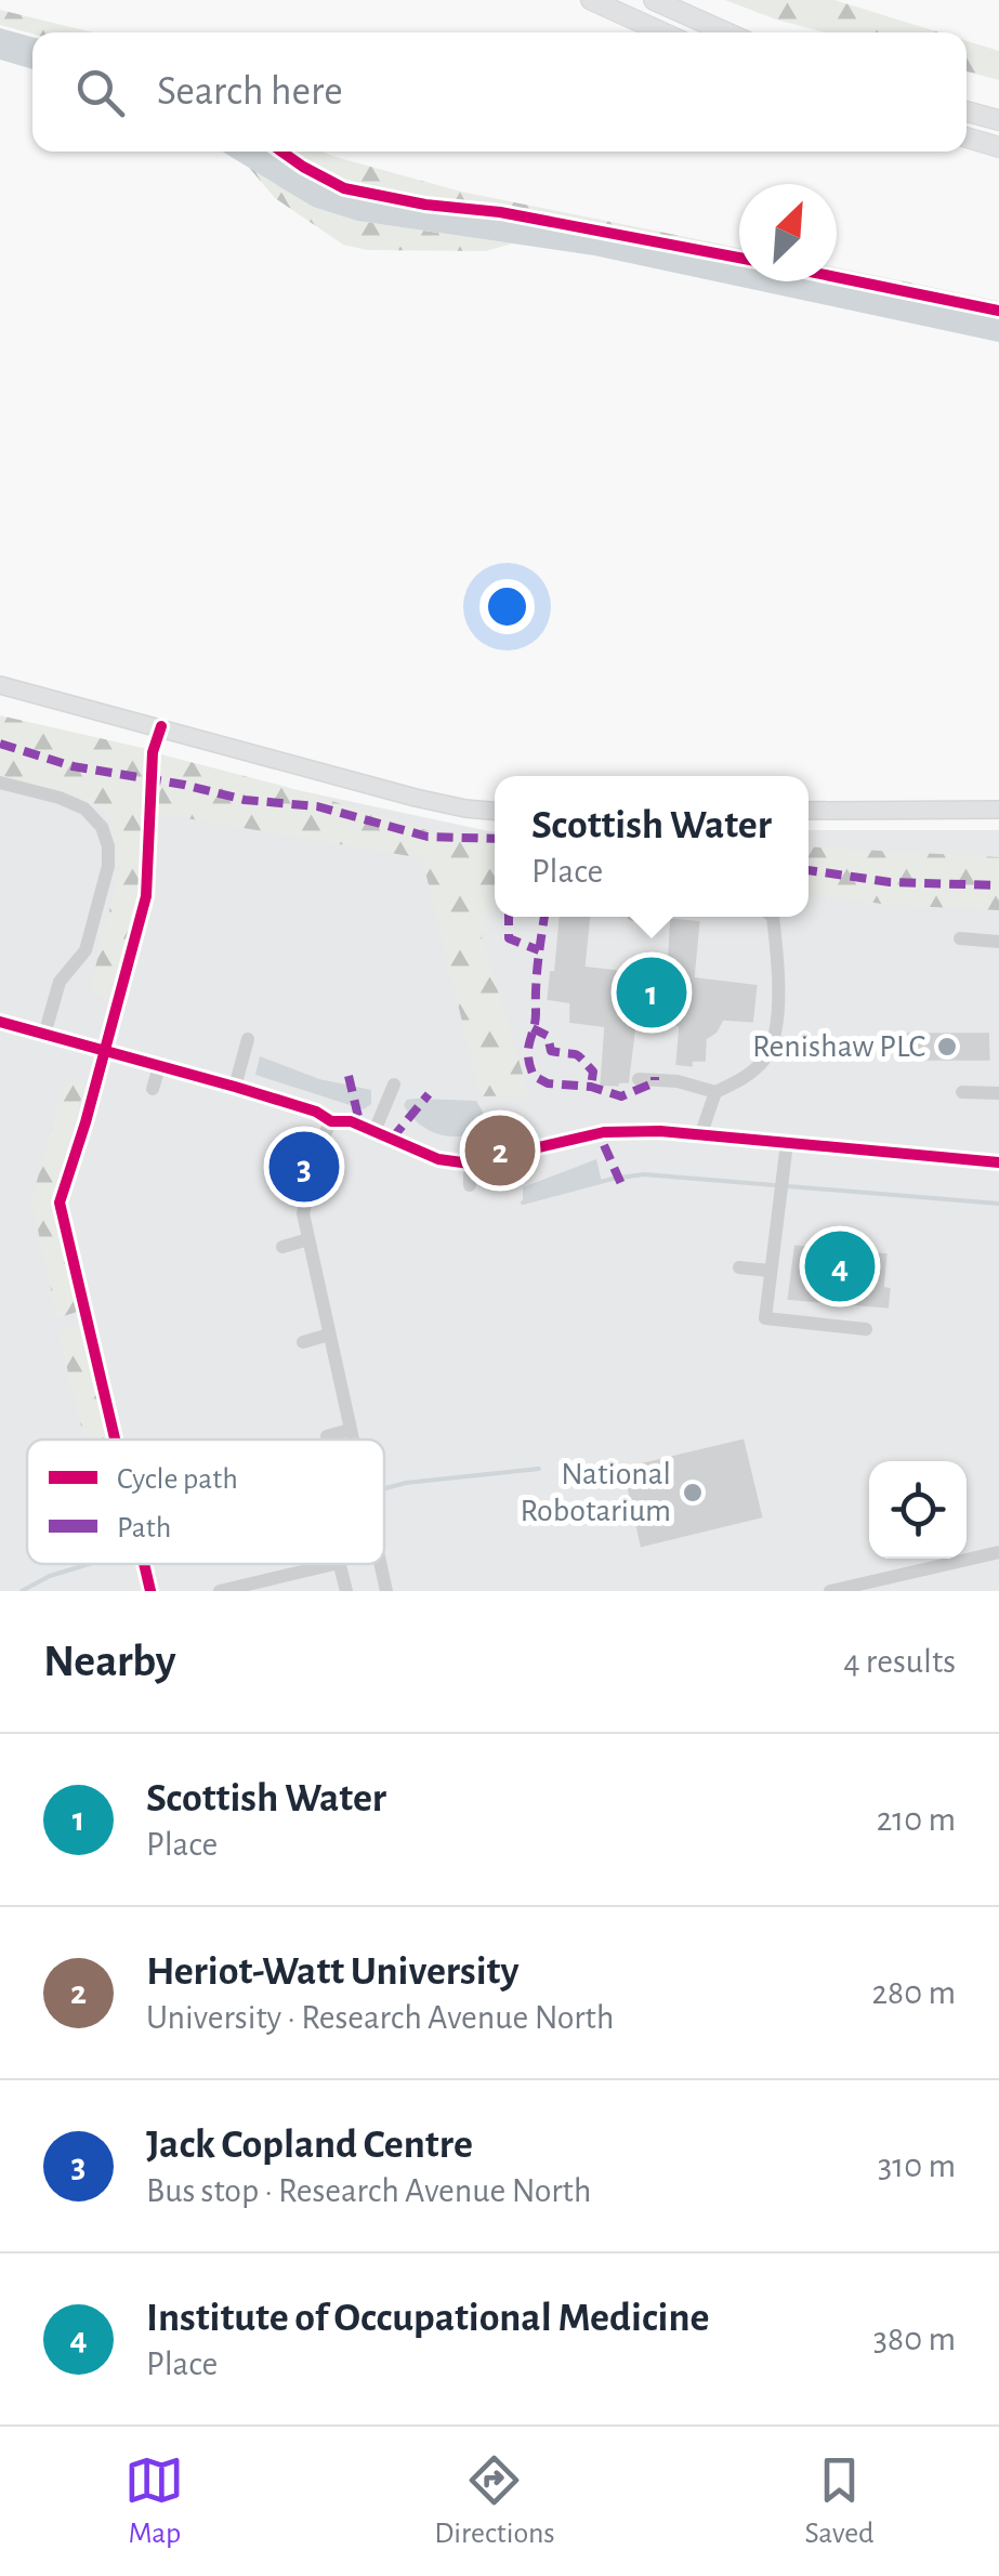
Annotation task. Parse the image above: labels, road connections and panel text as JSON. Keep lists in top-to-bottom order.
{
  "places": ["Renishaw PLC", "National Robotarium"],
  "legend": ["Cycle path", "Path"],
  "north": "top right",
  "page": {
    "search": "Search here",
    "popup": ["Scottish Water", "Place"],
    "pins": [
      "1",
      "2",
      "3",
      "4"
    ],
    "heading": ["Nearby", "4 results"],
    "list": [
      {
        "mark": "1",
        "name": "Scottish Water",
        "note": "Place",
        "value": "210 m"
      },
      {
        "mark": "2",
        "name": "Heriot-Watt University",
        "note": "University · Research Avenue North",
        "value": "280 m"
      },
      {
        "mark": "3",
        "name": "Jack Copland Centre",
        "note": "Bus stop · Research Avenue North",
        "value": "310 m"
      },
      {
        "mark": "4",
        "name": "Institute of Occupational Medicine",
        "note": "Place",
        "value": "380 m"
      }
    ],
    "nav": ["Map", "Directions", "Saved"]
  }
}
